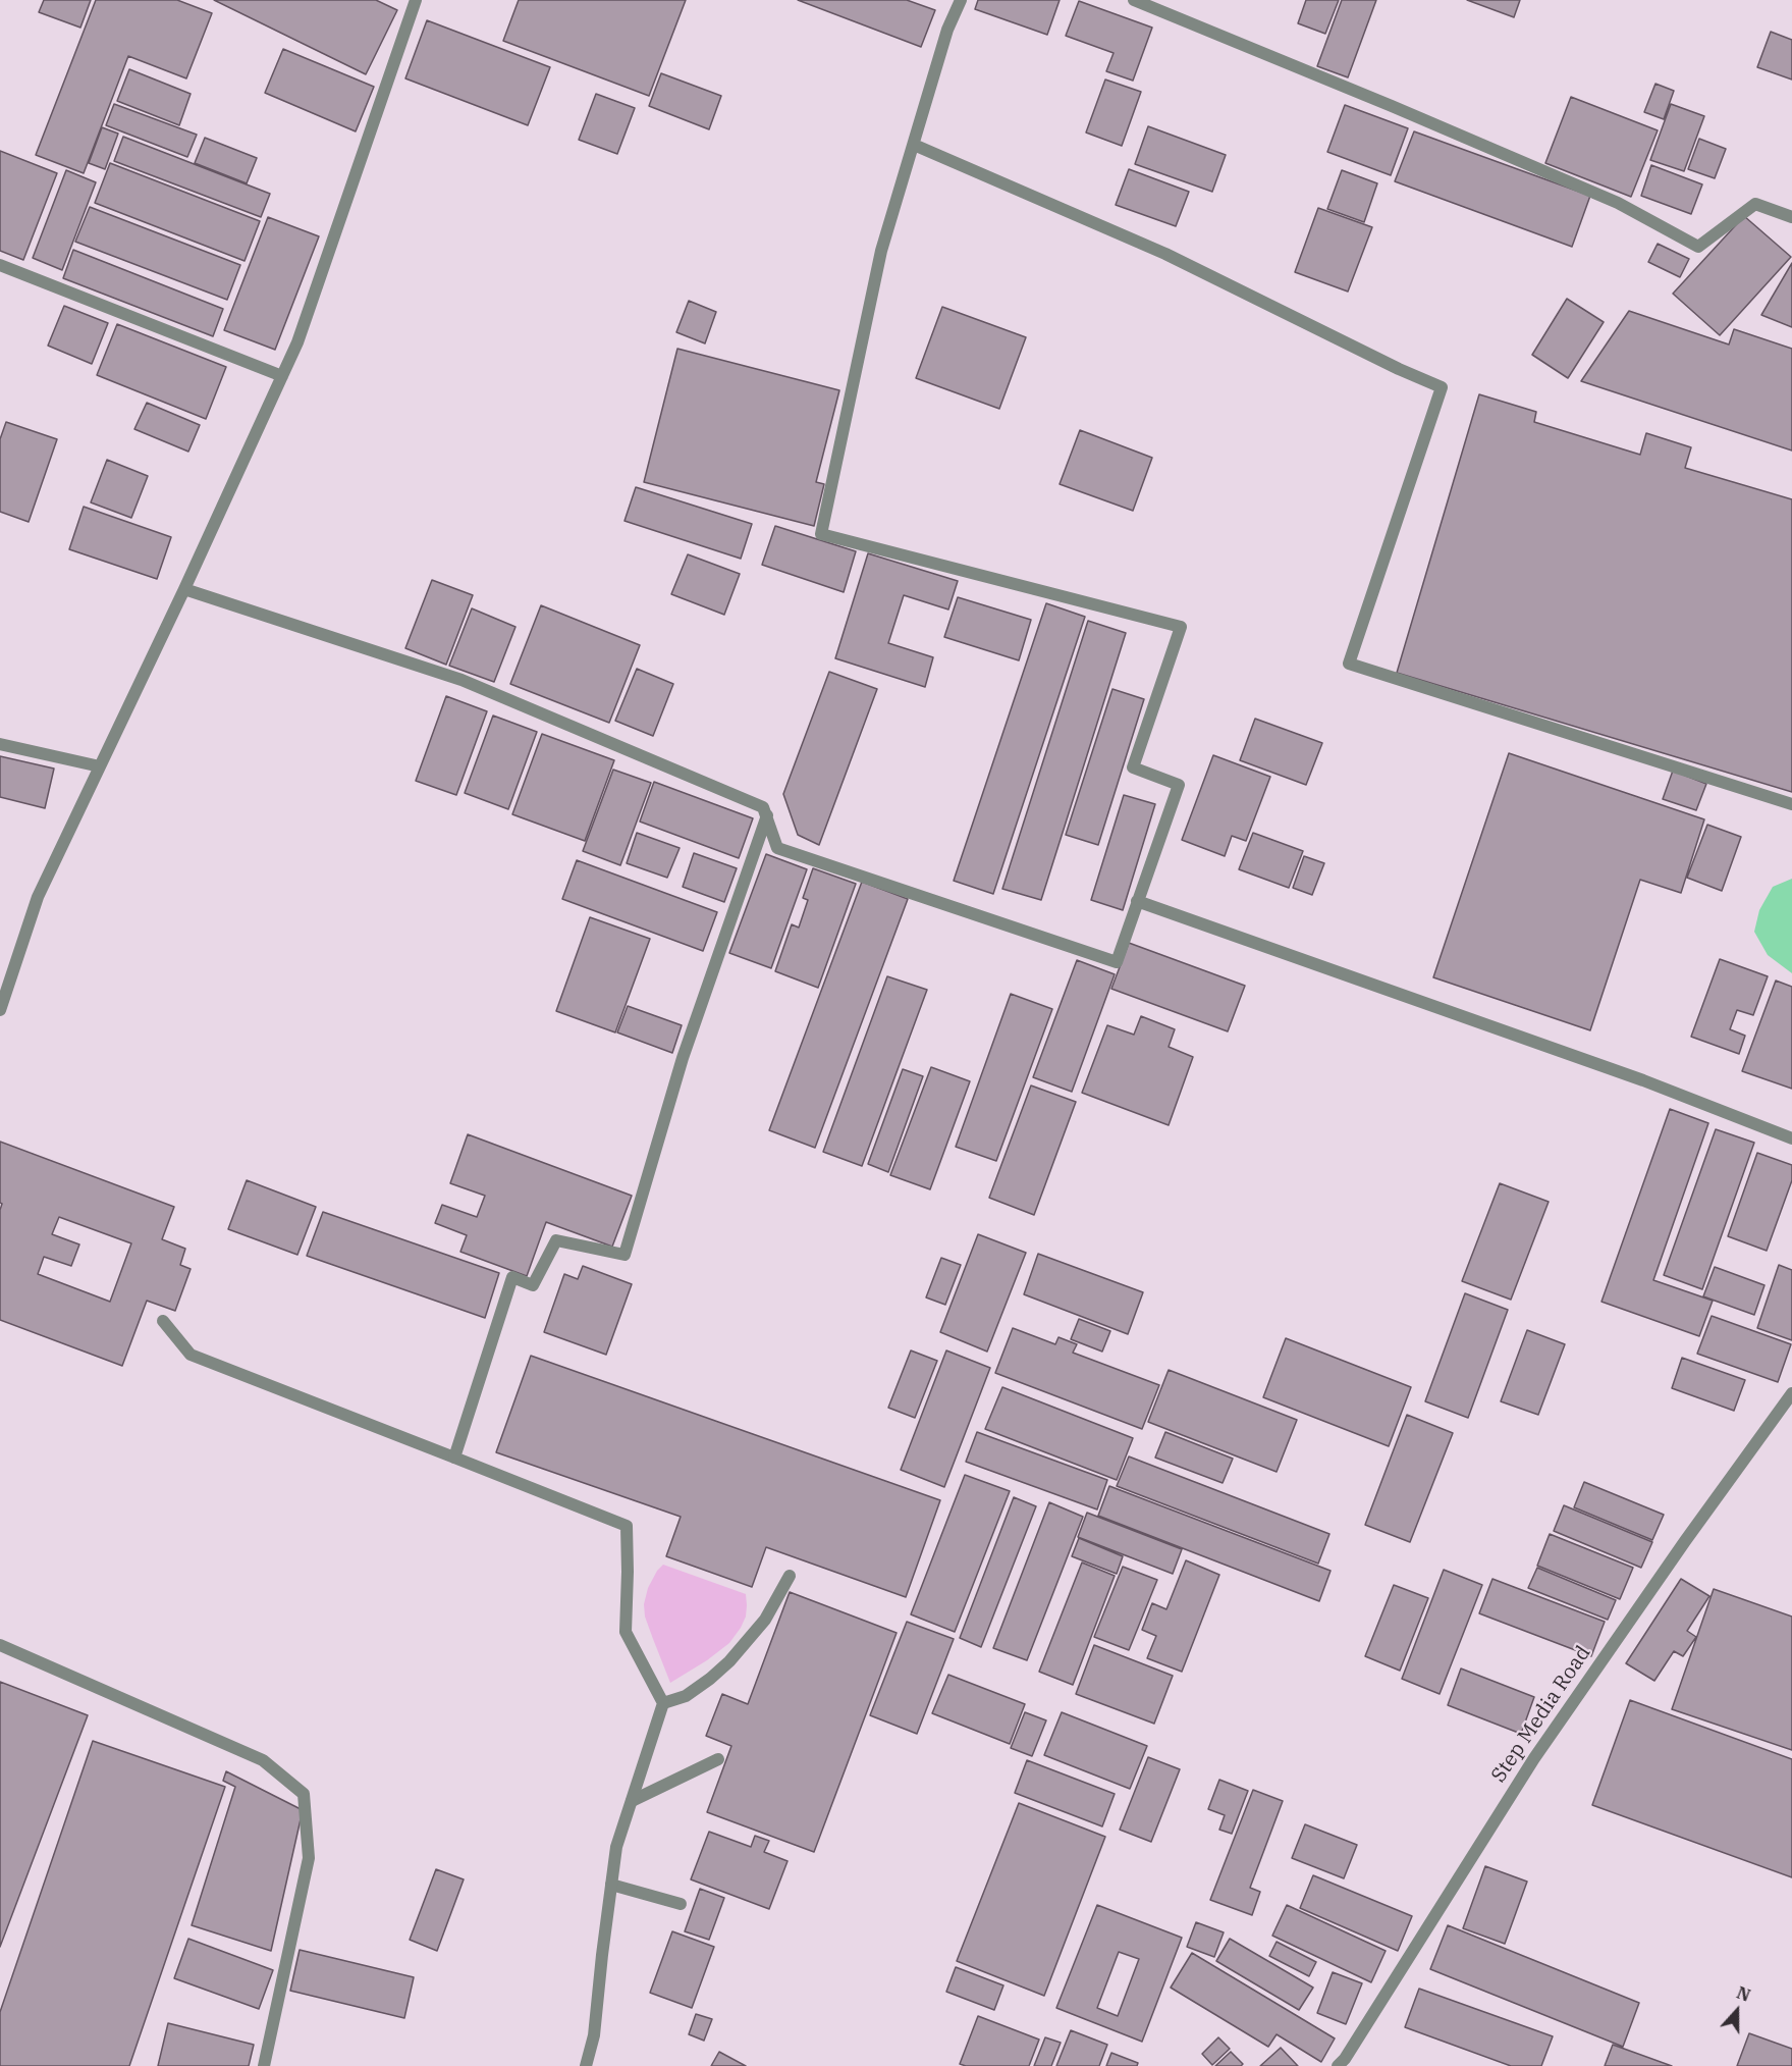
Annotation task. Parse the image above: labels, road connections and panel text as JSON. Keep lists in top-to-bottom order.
{
  "streets": {
    "street": ["Step Media Road"]
  },
  "north": "top"
}
